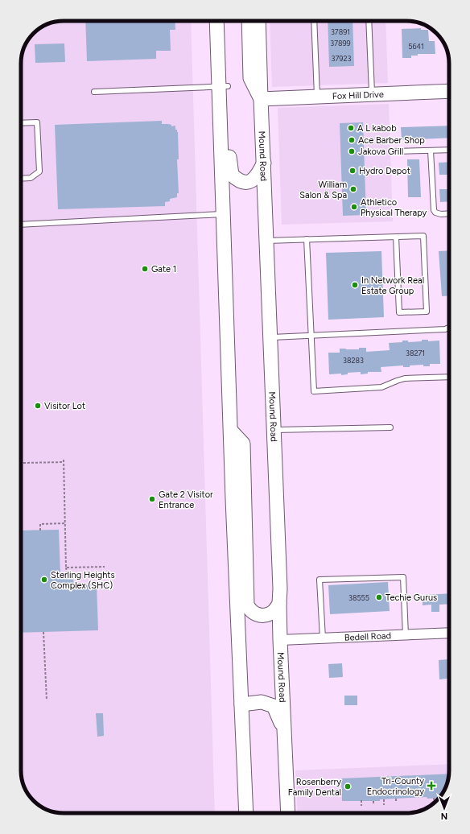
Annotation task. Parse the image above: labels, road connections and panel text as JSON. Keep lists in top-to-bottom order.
{
  "streets": {
    "main road": ["Fox Hill Drive", "Mound Road"],
    "street": ["Bedell Road"]
  },
  "crossings": [
    ["Fox Hill Drive", "Mound Road"],
    ["Mound Road", "Bedell Road"]
  ],
  "places": {
    "other": [
      "A L kabob",
      "Ace Barber Shop",
      "Jakova Grill",
      "Hydro Depot",
      "William Salon & Spa",
      "Athletico Physical Therapy",
      "Gate 1",
      "In Network Real Estate Group",
      "Visitor Lot",
      "Gate 2 Visitor Entrance",
      "Sterling Heights Complex (SHC)",
      "Techie Gurus",
      "Rosenberry Family Dental"
    ],
    "health": ["Tri-County Endocrinology"]
  },
  "house_numbers": [
    "37891",
    "37899",
    "5641",
    "37923",
    "38271",
    "38283",
    "38555"
  ],
  "north": "bottom"
}
